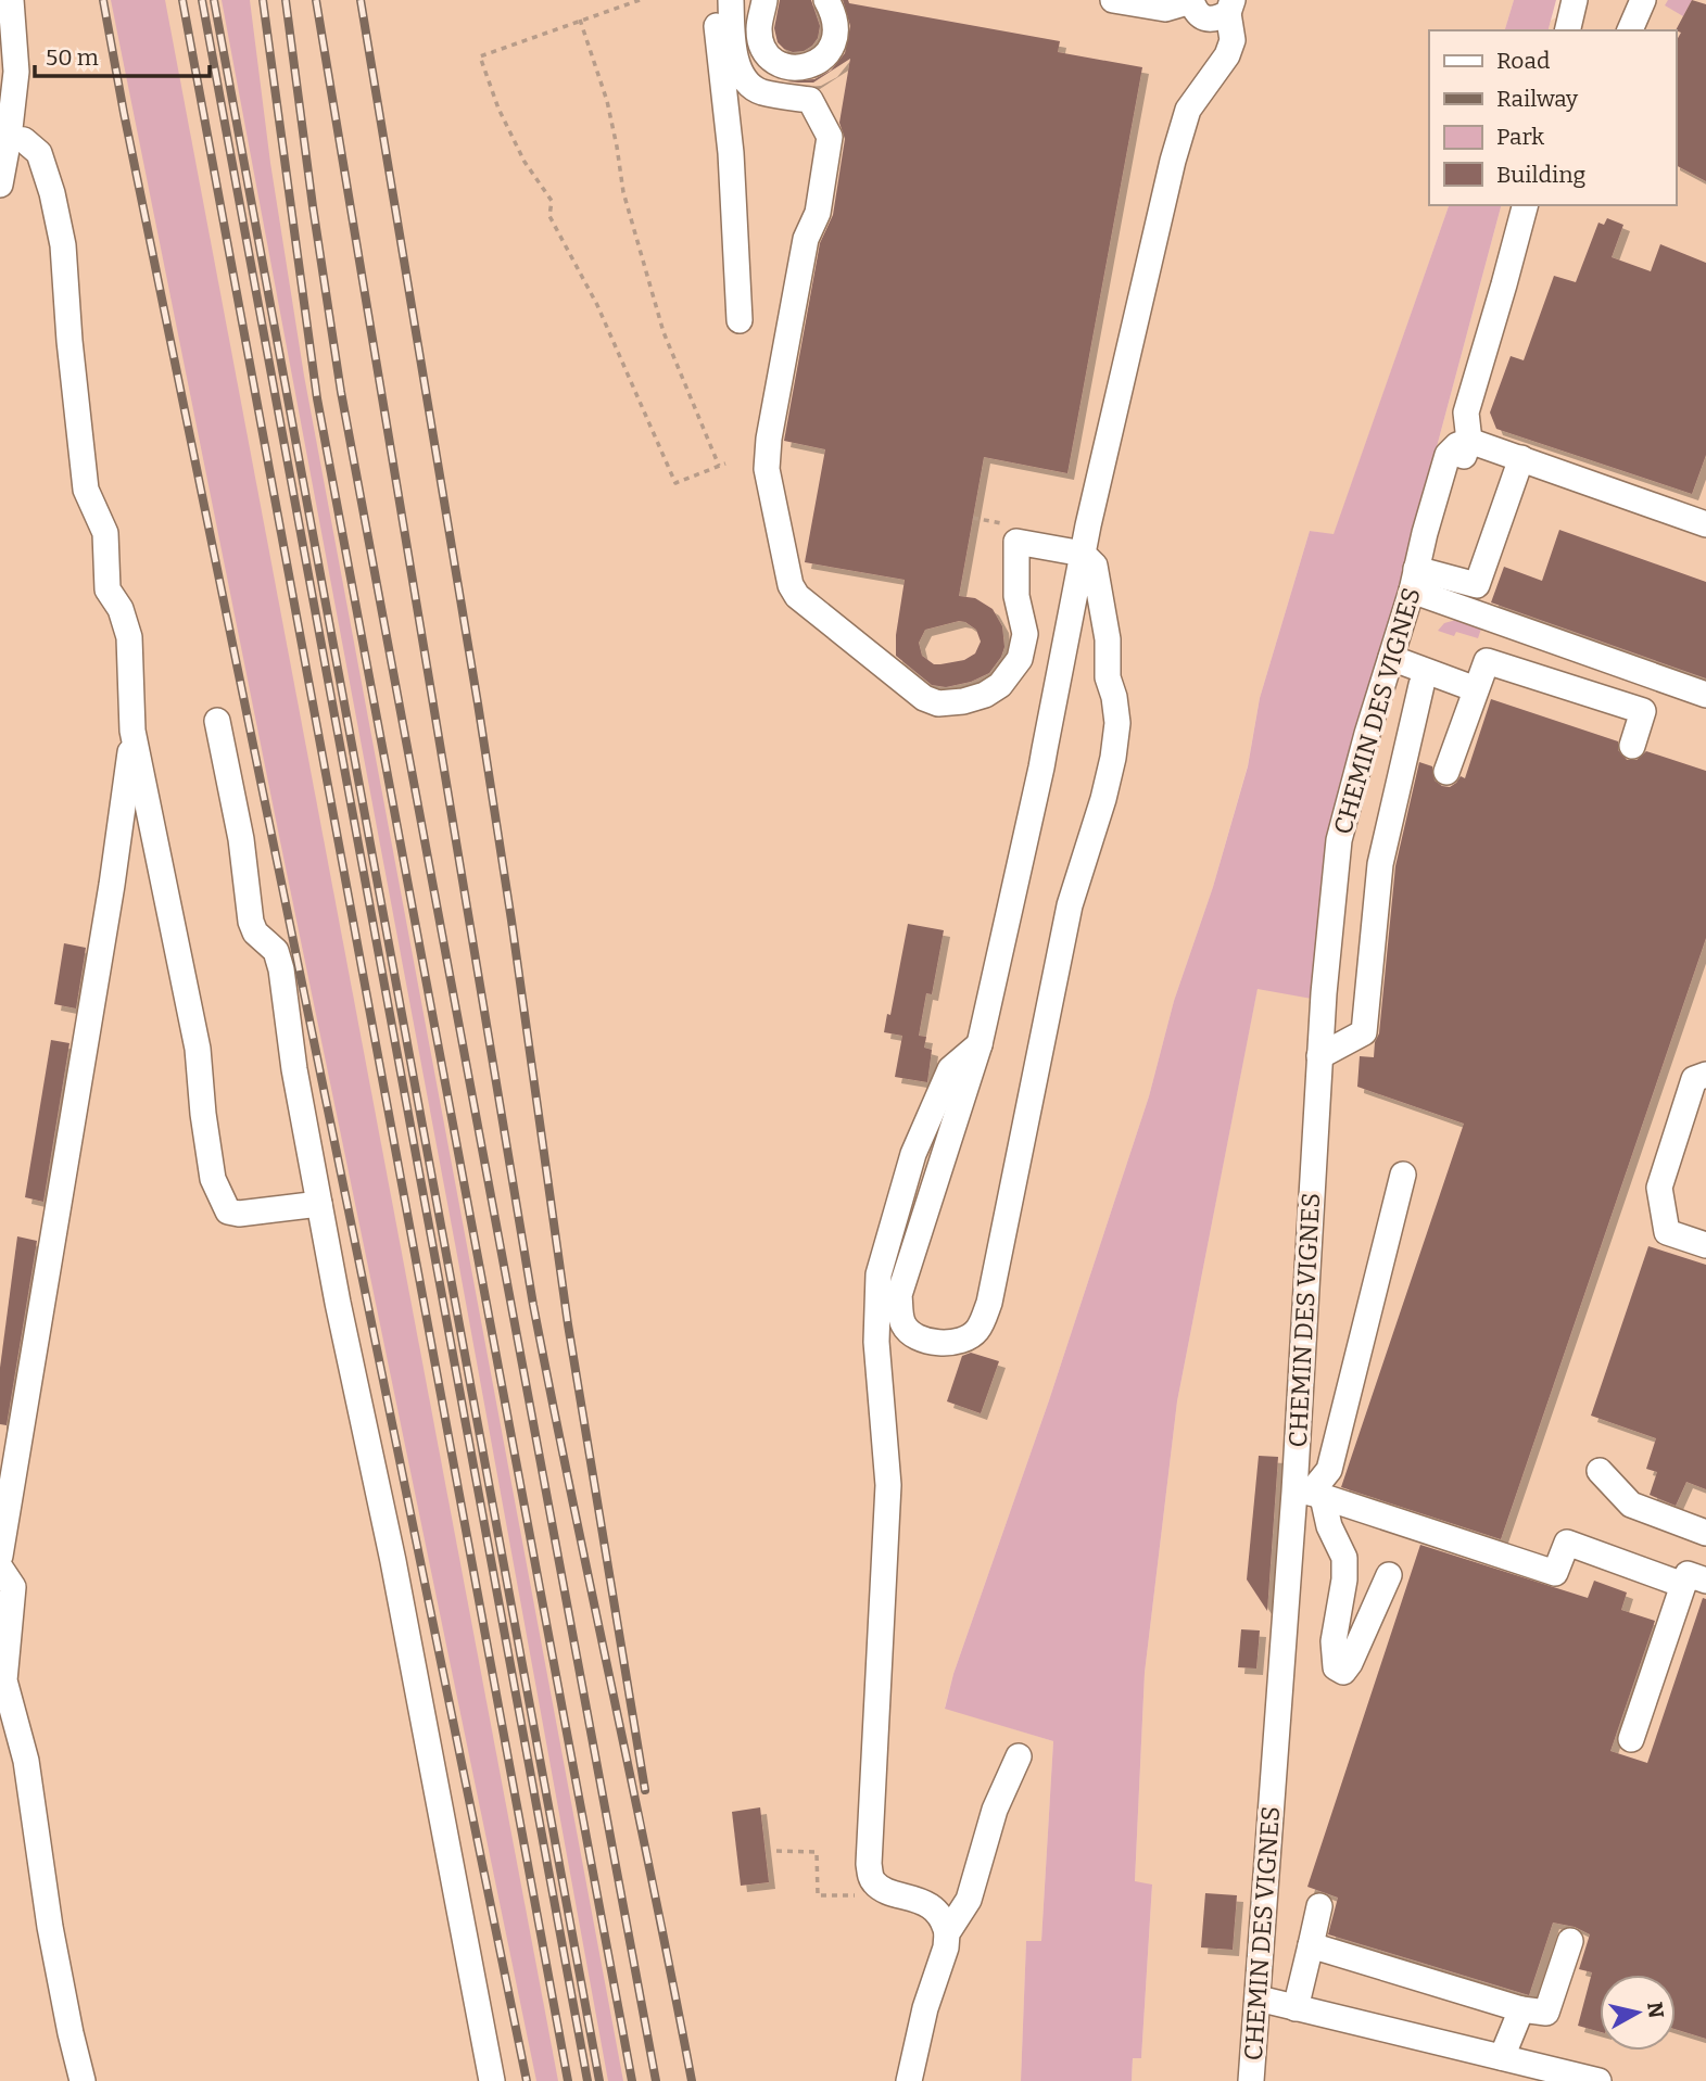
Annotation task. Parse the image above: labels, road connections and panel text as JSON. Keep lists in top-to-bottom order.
{
  "streets": {
    "street": ["CHEMIN DES VIGNES"]
  },
  "legend": [
    "Road",
    "Railway",
    "Park",
    "Building"
  ],
  "scale_bar": "50 m",
  "north": "right"
}
